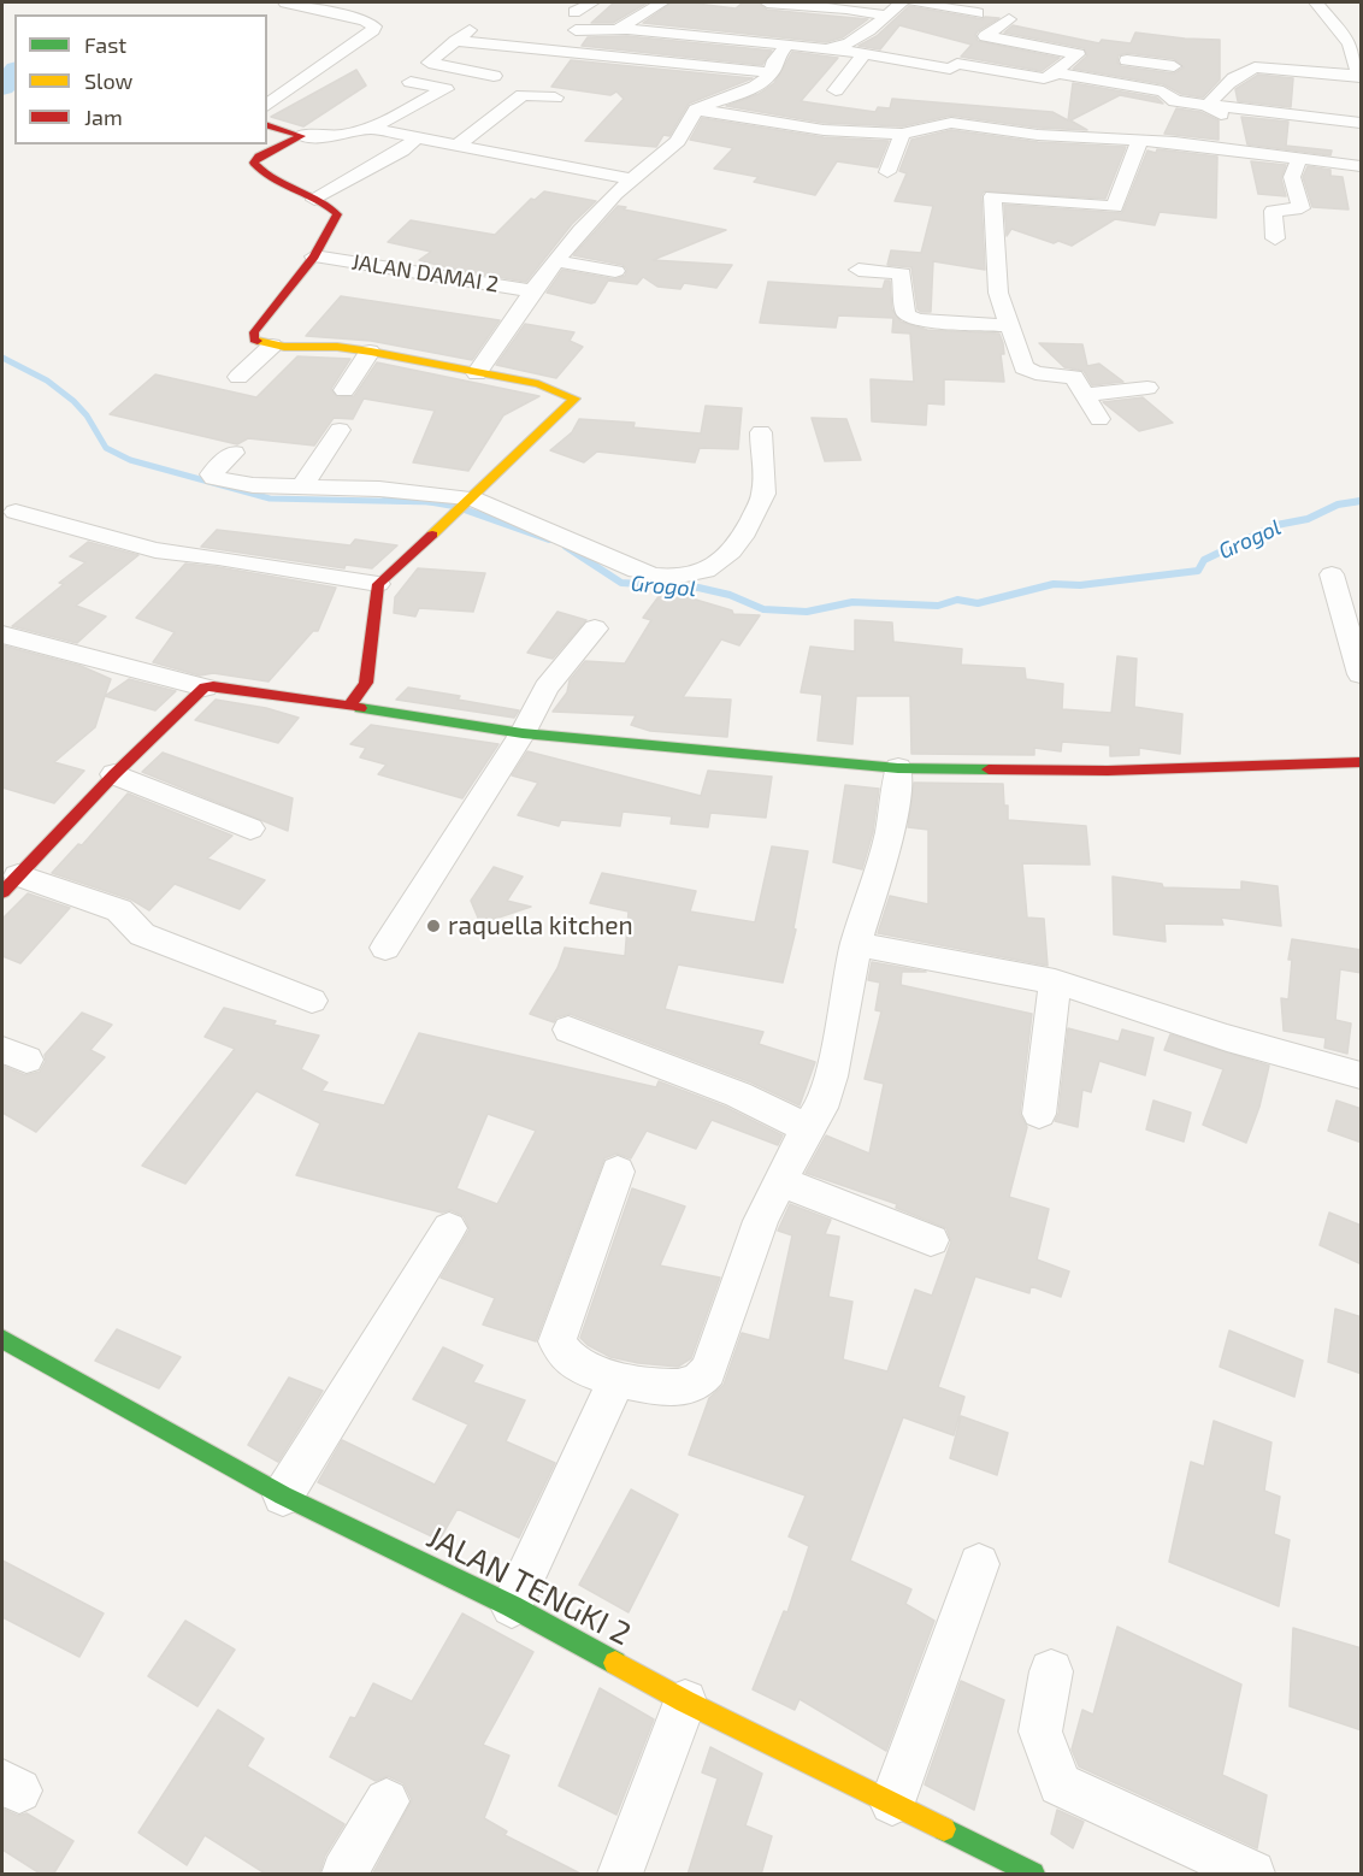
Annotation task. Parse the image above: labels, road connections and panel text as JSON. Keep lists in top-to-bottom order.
{
  "streets": {
    "street": ["JALAN DAMAI 2", "JALAN TENGKI 2"]
  },
  "water": ["Grogol"],
  "places": ["raquella kitchen"],
  "legend": ["Fast", "Slow", "Jam"]
}
